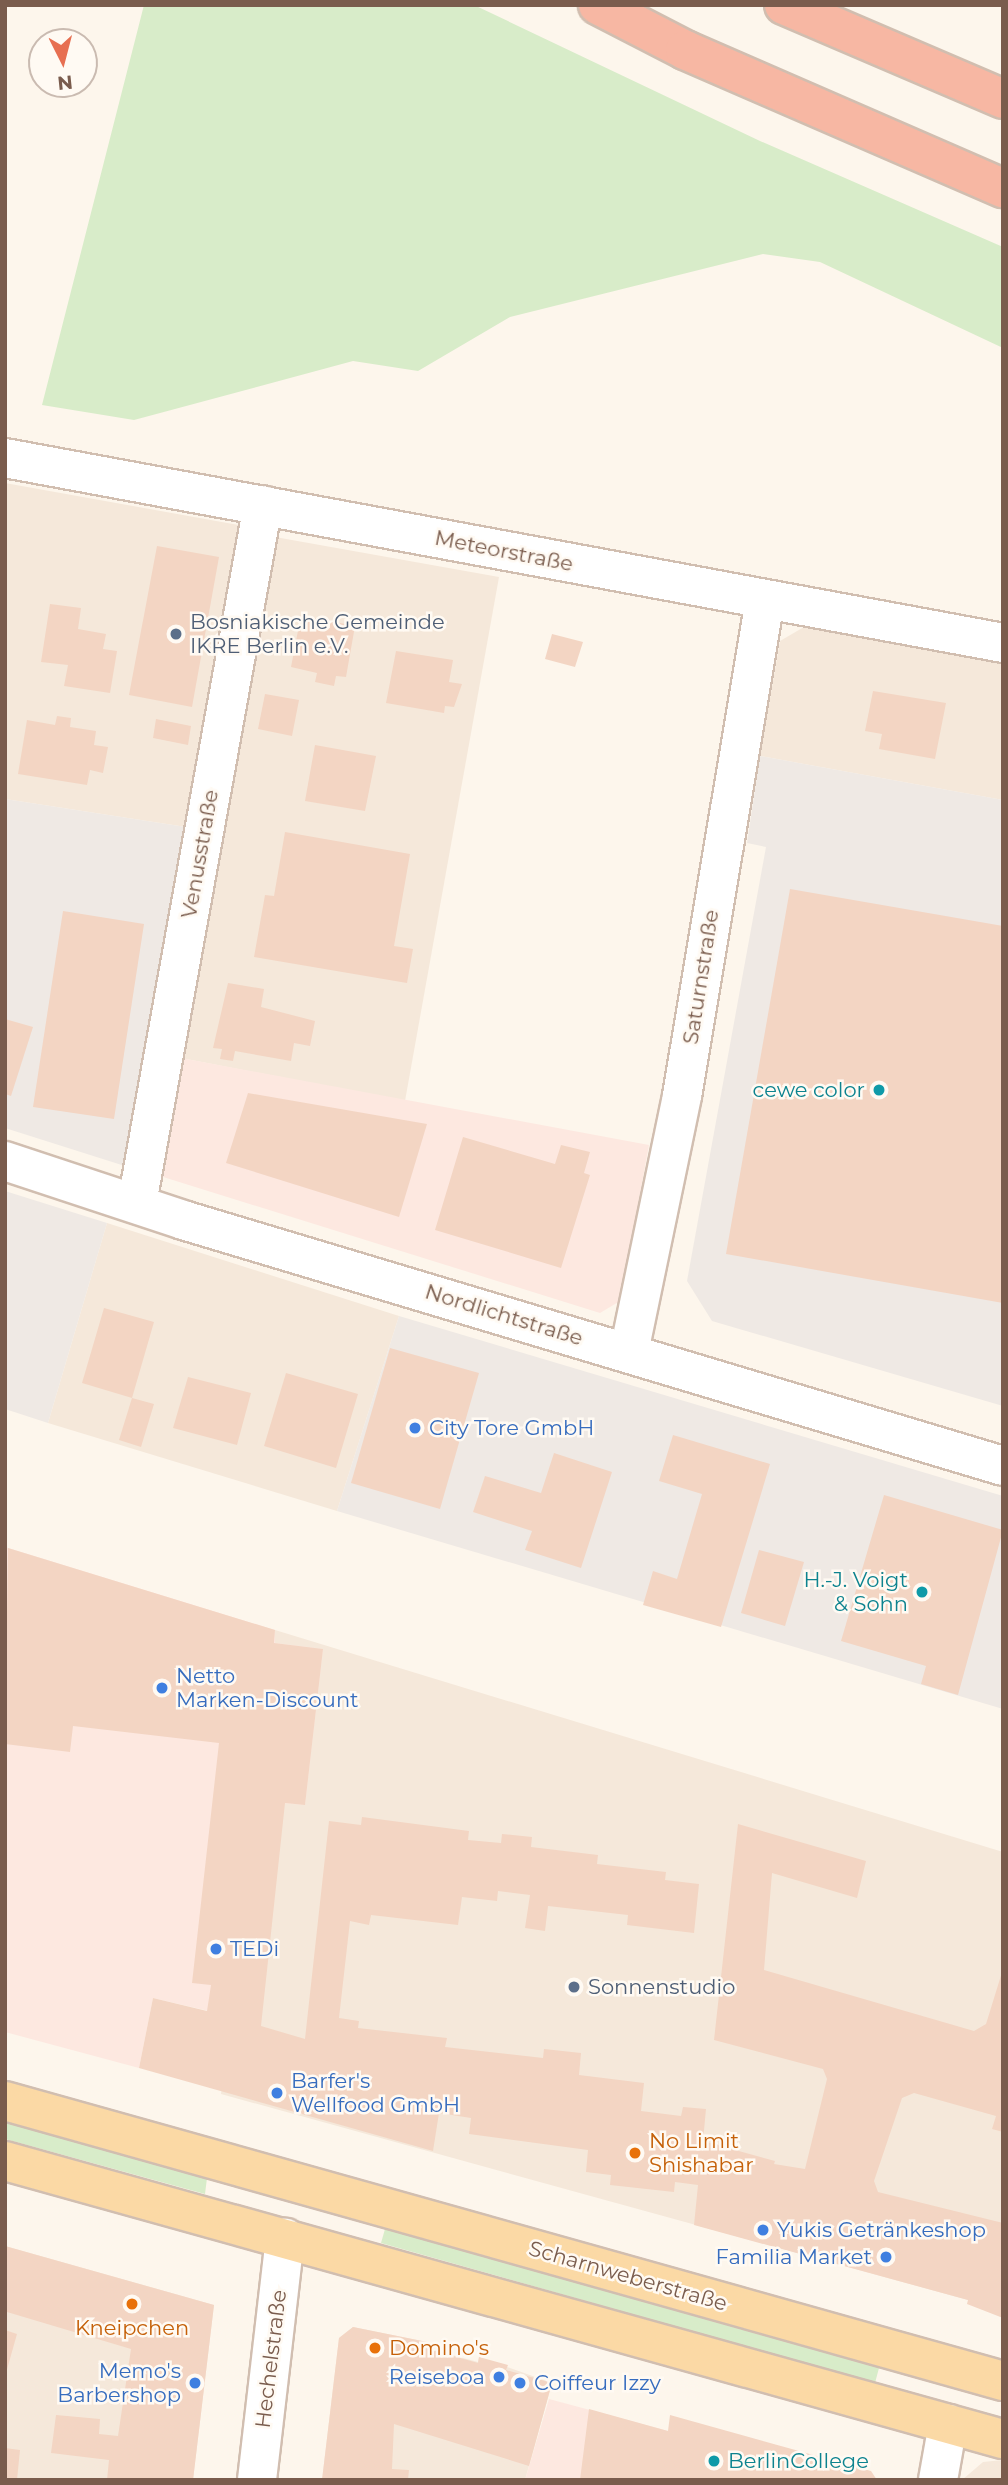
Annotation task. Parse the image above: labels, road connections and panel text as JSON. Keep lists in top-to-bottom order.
{
  "streets": {
    "main road": ["Scharnweberstraße"],
    "street": [
      "Meteorstraße",
      "Venusstraße",
      "Saturnstraße",
      "Nordlichtstraße",
      "Hechelstraße"
    ]
  },
  "crossings": [
    ["Meteorstraße", "Venusstraße"],
    ["Meteorstraße", "Saturnstraße"],
    ["Venusstraße", "Nordlichtstraße"],
    ["Saturnstraße", "Nordlichtstraße"]
  ],
  "places": [
    "Bosniakische Gemeinde IKRE Berlin e.V.",
    "cewe color",
    "City Tore GmbH",
    "H.-J. Voigt & Sohn",
    "Netto Marken-Discount",
    "TEDi",
    "Sonnenstudio",
    "Barfer's Wellfood GmbH",
    "No Limit Shishabar",
    "Yukis Getränkeshop",
    "Familia Market",
    "Kneipchen",
    "Domino's",
    "Reiseboa",
    "Memo's Barbershop",
    "Coiffeur Izzy",
    "BerlinCollege"
  ],
  "north": "bottom"
}
